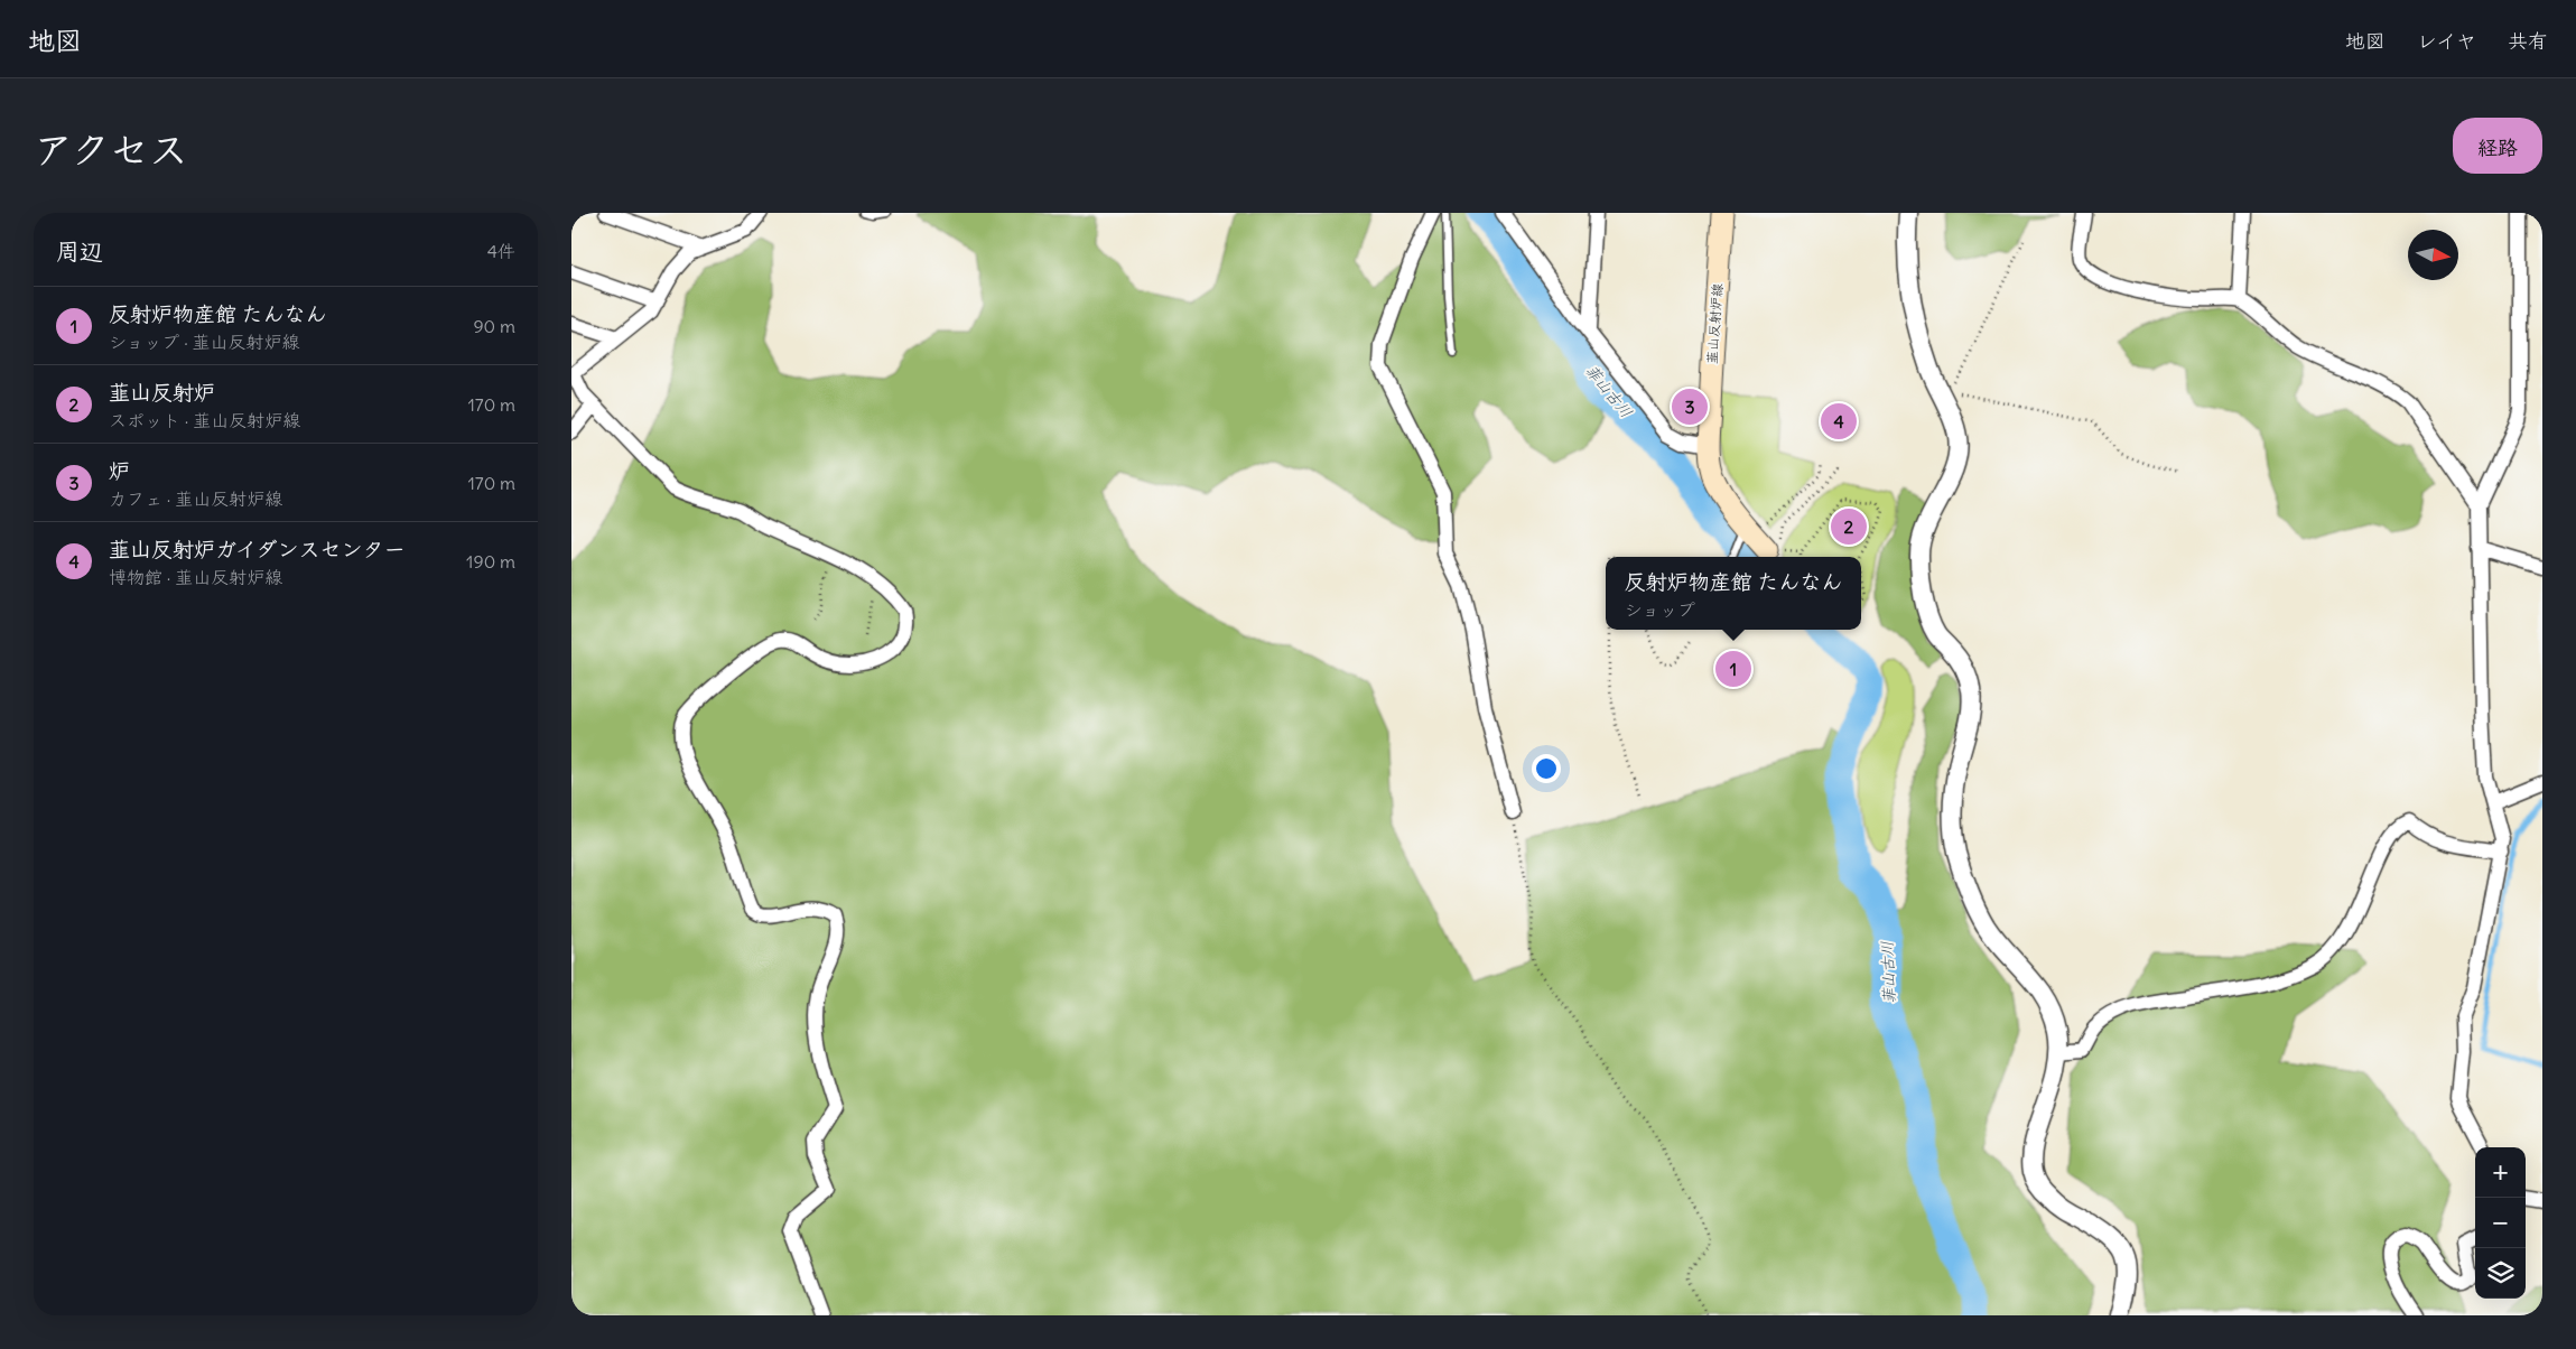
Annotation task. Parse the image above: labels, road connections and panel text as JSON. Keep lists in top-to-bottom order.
{
  "streets": {
    "main road": ["韮山反射炉線"]
  },
  "water": ["菲山古川"],
  "north": "right",
  "page": {
    "header": "地図",
    "nav": ["地図", "レイヤ", "共有"],
    "title": "アクセス",
    "buttons": "経路",
    "heading": ["周辺", "4件"],
    "list": [
      {
        "mark": "1",
        "name": "反射炉物産館 たんなん",
        "note": "ショップ · 韮山反射炉線",
        "value": "90 m"
      },
      {
        "mark": "2",
        "name": "韮山反射炉",
        "note": "スポット · 韮山反射炉線",
        "value": "170 m"
      },
      {
        "mark": "3",
        "name": "炉",
        "note": "カフェ · 韮山反射炉線",
        "value": "170 m"
      },
      {
        "mark": "4",
        "name": "韮山反射炉ガイダンスセンター",
        "note": "博物館 · 韮山反射炉線",
        "value": "190 m"
      }
    ],
    "pins": [
      "3",
      "4",
      "2",
      "1"
    ],
    "popup": ["反射炉物産館 たんなん", "ショップ"],
    "map_buttons": ["+", "−"]
  }
}
